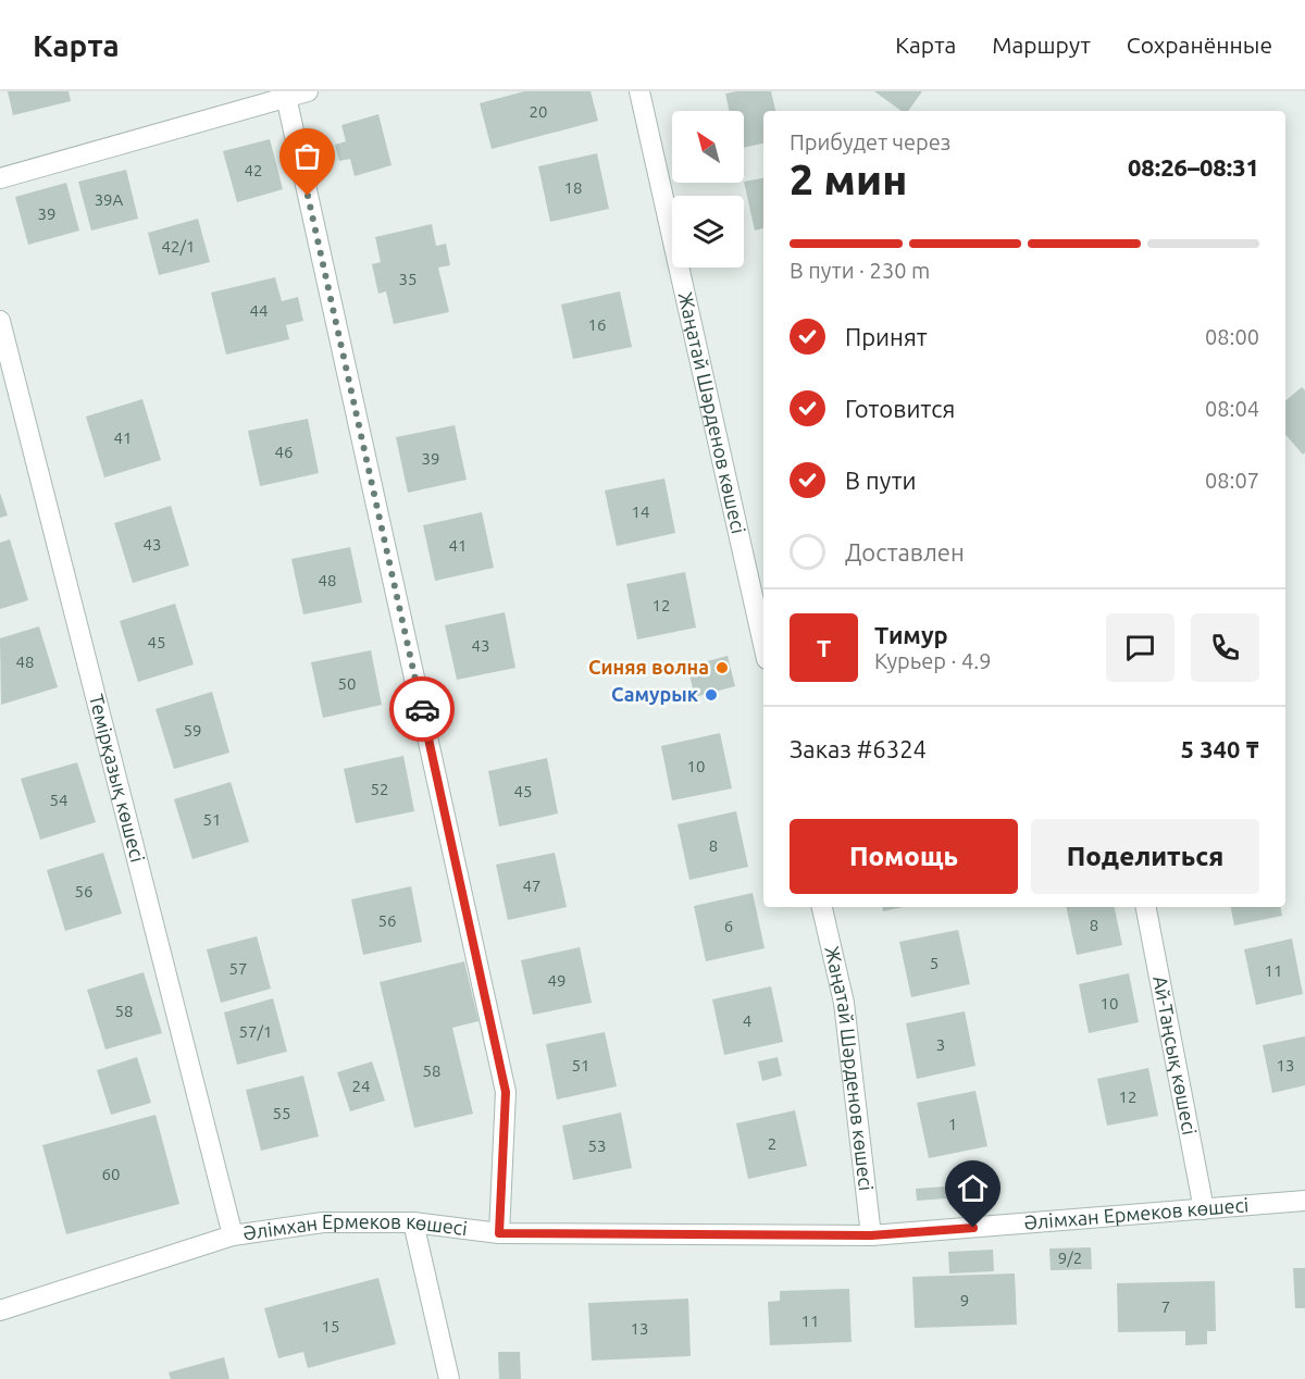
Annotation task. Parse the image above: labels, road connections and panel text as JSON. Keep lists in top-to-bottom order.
{
  "streets": {
    "street": [
      "Жаңатай Шәрденов көшесі",
      "Темірқазық көшесі",
      "Ай-Таңсық көшесі",
      "Әлімхан Ермеков көшесі"
    ]
  },
  "crossings": [
    ["Жаңатай Шәрденов көшесі", "Әлімхан Ермеков көшесі"],
    ["Темірқазық көшесі", "Әлімхан Ермеков көшесі"],
    ["Ай-Таңсық көшесі", "Әлімхан Ермеков көшесі"]
  ],
  "places": ["Синяя волна", "Самурык"],
  "house_numbers": [
    "20",
    "42",
    "18",
    "39А",
    "39",
    "42/1",
    "35",
    "44",
    "16",
    "41",
    "46",
    "39",
    "14",
    "43",
    "41",
    "48",
    "12",
    "45",
    "43",
    "48",
    "50",
    "59",
    "10",
    "52",
    "45",
    "54",
    "51",
    "8",
    "47",
    "56",
    "56",
    "8",
    "6",
    "5",
    "57",
    "11",
    "49",
    "10",
    "58",
    "4",
    "57/1",
    "3",
    "51",
    "13",
    "58",
    "24",
    "12",
    "55",
    "1",
    "2",
    "53",
    "60",
    "9/2",
    "9",
    "7",
    "11",
    "15",
    "13"
  ],
  "north": "top left",
  "page": {
    "header": "Карта",
    "nav": ["Карта", "Маршрут", "Сохранённые"],
    "heading": ["2 мин", "Прибудет через", "08:26–08:31"],
    "panel": [
      "Тимур",
      "Курьер · 4.9",
      "Заказ #6324",
      "5 340 ₸"
    ],
    "bar": "В пути · 230 m",
    "list": [
      ["Принят", "08:00"],
      ["Готовится", "08:04"],
      ["В пути", "08:07"],
      "Доставлен"
    ],
    "round": "Т",
    "buttons": ["Помощь", "Поделиться"]
  }
}
